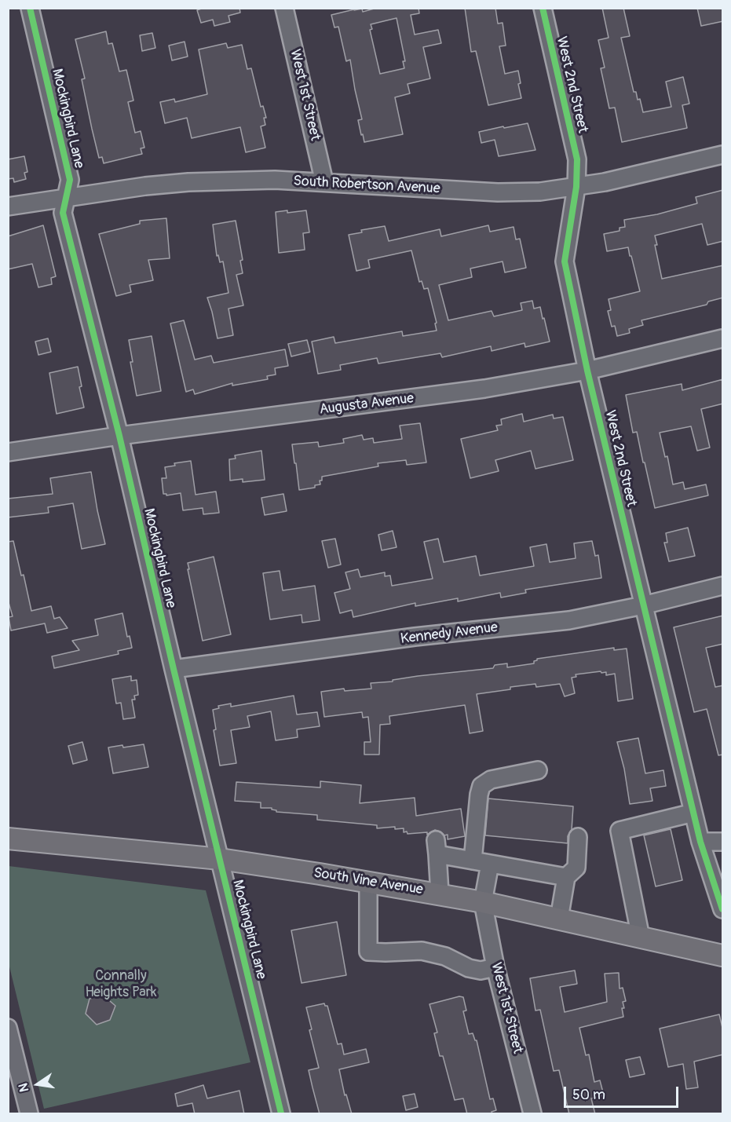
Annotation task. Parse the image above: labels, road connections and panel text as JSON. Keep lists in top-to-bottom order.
{
  "streets": {
    "main road": ["South Vine Avenue"],
    "street": [
      "West 2nd Street",
      "West 1st Street",
      "Mockingbird Lane",
      "South Robertson Avenue",
      "Augusta Avenue",
      "Kennedy Avenue"
    ]
  },
  "crossings": [
    ["West 2nd Street", "South Robertson Avenue"],
    ["West 2nd Street", "Augusta Avenue"],
    ["West 2nd Street", "Kennedy Avenue"],
    ["West 1st Street", "South Robertson Avenue"],
    ["West 1st Street", "South Vine Avenue"],
    ["Mockingbird Lane", "South Robertson Avenue"],
    ["Mockingbird Lane", "Augusta Avenue"],
    ["Mockingbird Lane", "Kennedy Avenue"],
    ["Mockingbird Lane", "South Vine Avenue"]
  ],
  "parks": ["Connally Heights Park"],
  "scale_bar": "50 m",
  "north": "left"
}
